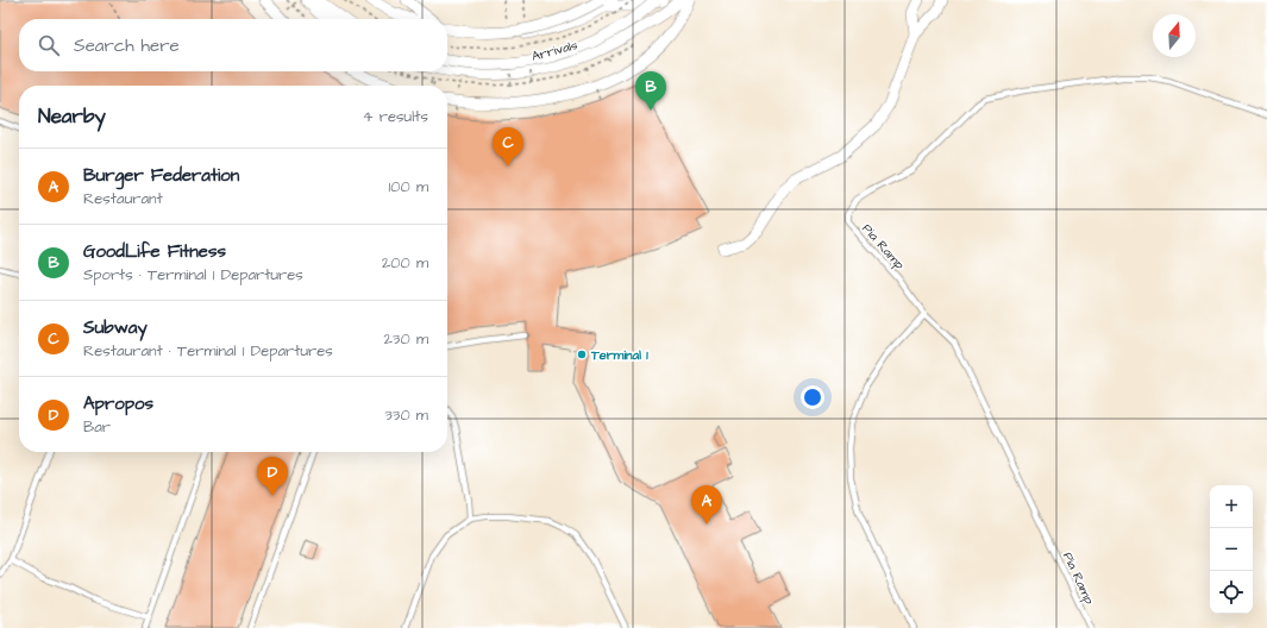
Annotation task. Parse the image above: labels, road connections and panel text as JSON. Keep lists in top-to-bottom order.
{
  "streets": {
    "street": ["Arrivals"],
    "lane": ["Pia Ramp"]
  },
  "places": ["Terminal 1"],
  "north": "top",
  "page": {
    "search": "Search here",
    "pins": [
      "B",
      "C",
      "D",
      "A"
    ],
    "heading": ["Nearby", "4 results"],
    "list": [
      {
        "mark": "A",
        "name": "Burger Federation",
        "note": "Restaurant",
        "value": "100 m"
      },
      {
        "mark": "B",
        "name": "GoodLife Fitness",
        "note": "Sports · Terminal 1 Departures",
        "value": "200 m"
      },
      {
        "mark": "C",
        "name": "Subway",
        "note": "Restaurant · Terminal 1 Departures",
        "value": "230 m"
      },
      {
        "mark": "D",
        "name": "Apropos",
        "note": "Bar",
        "value": "330 m"
      }
    ],
    "map_buttons": ["+", "−"]
  }
}
